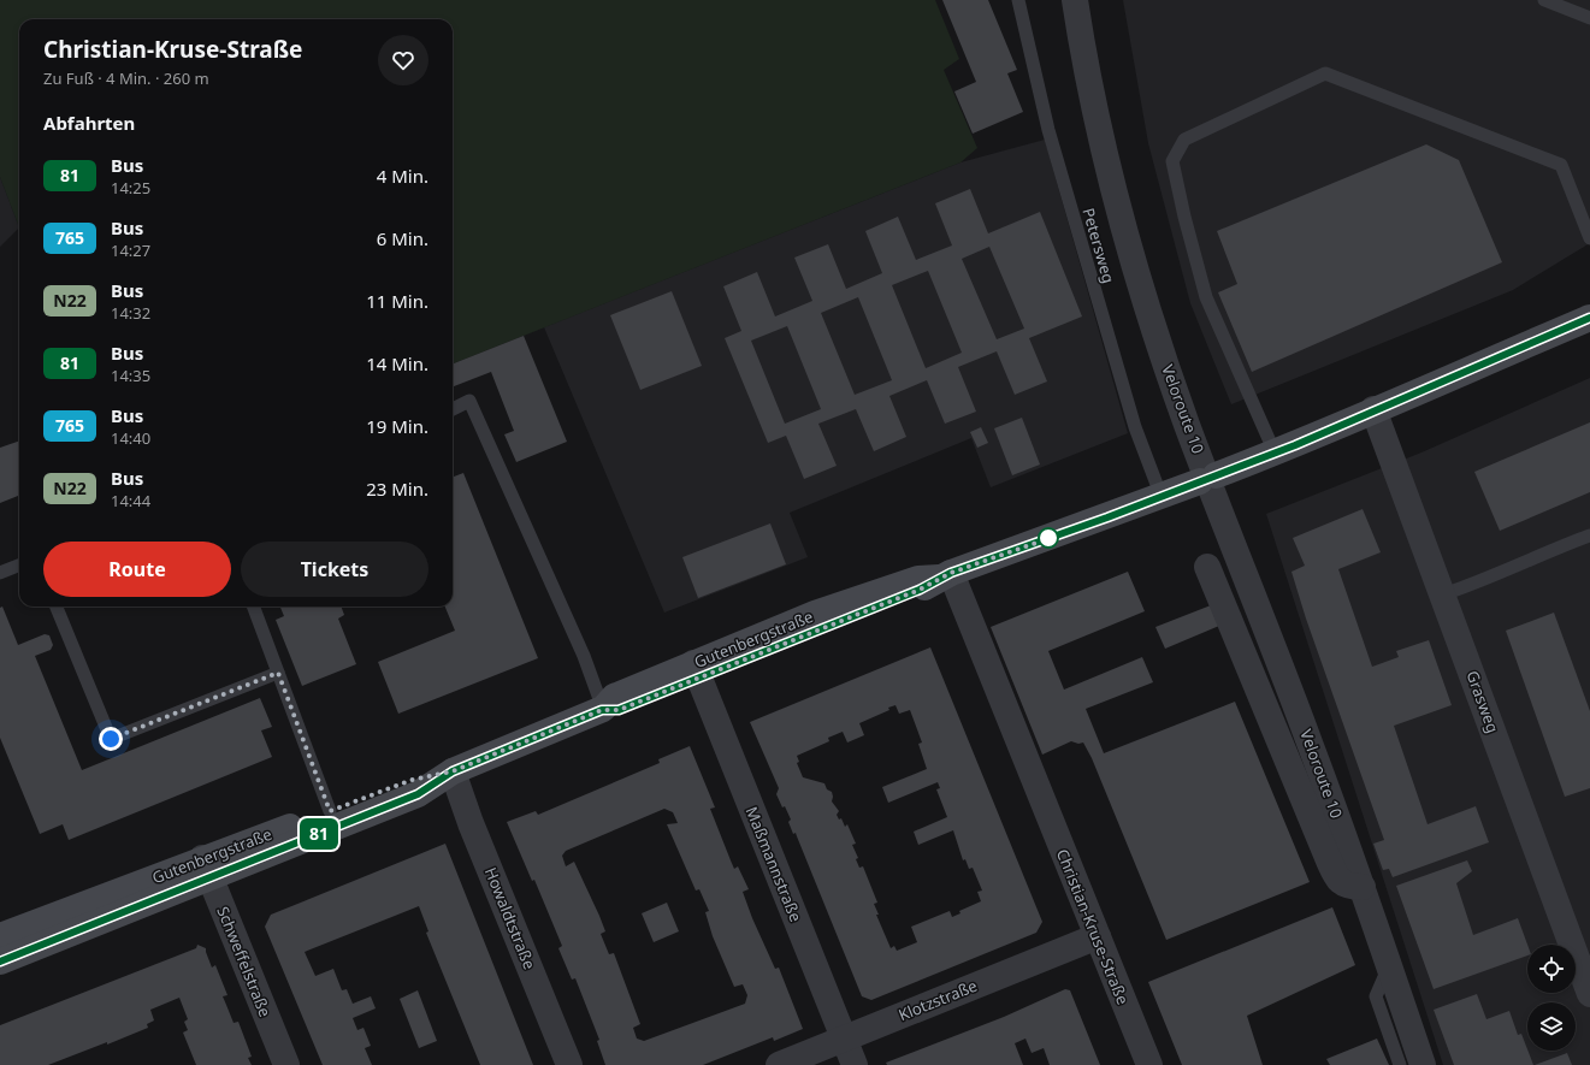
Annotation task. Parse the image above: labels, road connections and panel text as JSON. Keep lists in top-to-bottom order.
{
  "streets": {
    "main road": ["Gutenbergstraße"],
    "street": [
      "Veloroute 10",
      "Grasweg",
      "Maßmannstraße",
      "Howaldtstraße",
      "Christian-Kruse-Straße",
      "Schweffelstraße",
      "Klotzstraße"
    ],
    "lane": ["Petersweg"]
  },
  "crossings": [
    ["Petersweg", "Gutenbergstraße"],
    ["Gutenbergstraße", "Grasweg"],
    ["Gutenbergstraße", "Maßmannstraße"],
    ["Gutenbergstraße", "Howaldtstraße"],
    ["Gutenbergstraße", "Christian-Kruse-Straße"],
    ["Gutenbergstraße", "Schweffelstraße"],
    ["Maßmannstraße", "Klotzstraße"],
    ["Christian-Kruse-Straße", "Klotzstraße"]
  ],
  "lines": ["bus line 81"],
  "page": {
    "on_map": "81",
    "heading": [
      ["Christian-Kruse-Straße", "Zu Fuß · 4 Min. · 260 m"],
      "Abfahrten"
    ],
    "list": [
      {
        "mark": "81",
        "name": "Bus",
        "note": "14:25",
        "value": "4 Min."
      },
      {
        "mark": "765",
        "name": "Bus",
        "note": "14:27",
        "value": "6 Min."
      },
      {
        "mark": "N22",
        "name": "Bus",
        "note": "14:32",
        "value": "11 Min."
      },
      {
        "mark": "81",
        "name": "Bus",
        "note": "14:35",
        "value": "14 Min."
      },
      {
        "mark": "765",
        "name": "Bus",
        "note": "14:40",
        "value": "19 Min."
      },
      {
        "mark": "N22",
        "name": "Bus",
        "note": "14:44",
        "value": "23 Min."
      }
    ],
    "buttons": ["Route", "Tickets"]
  }
}
